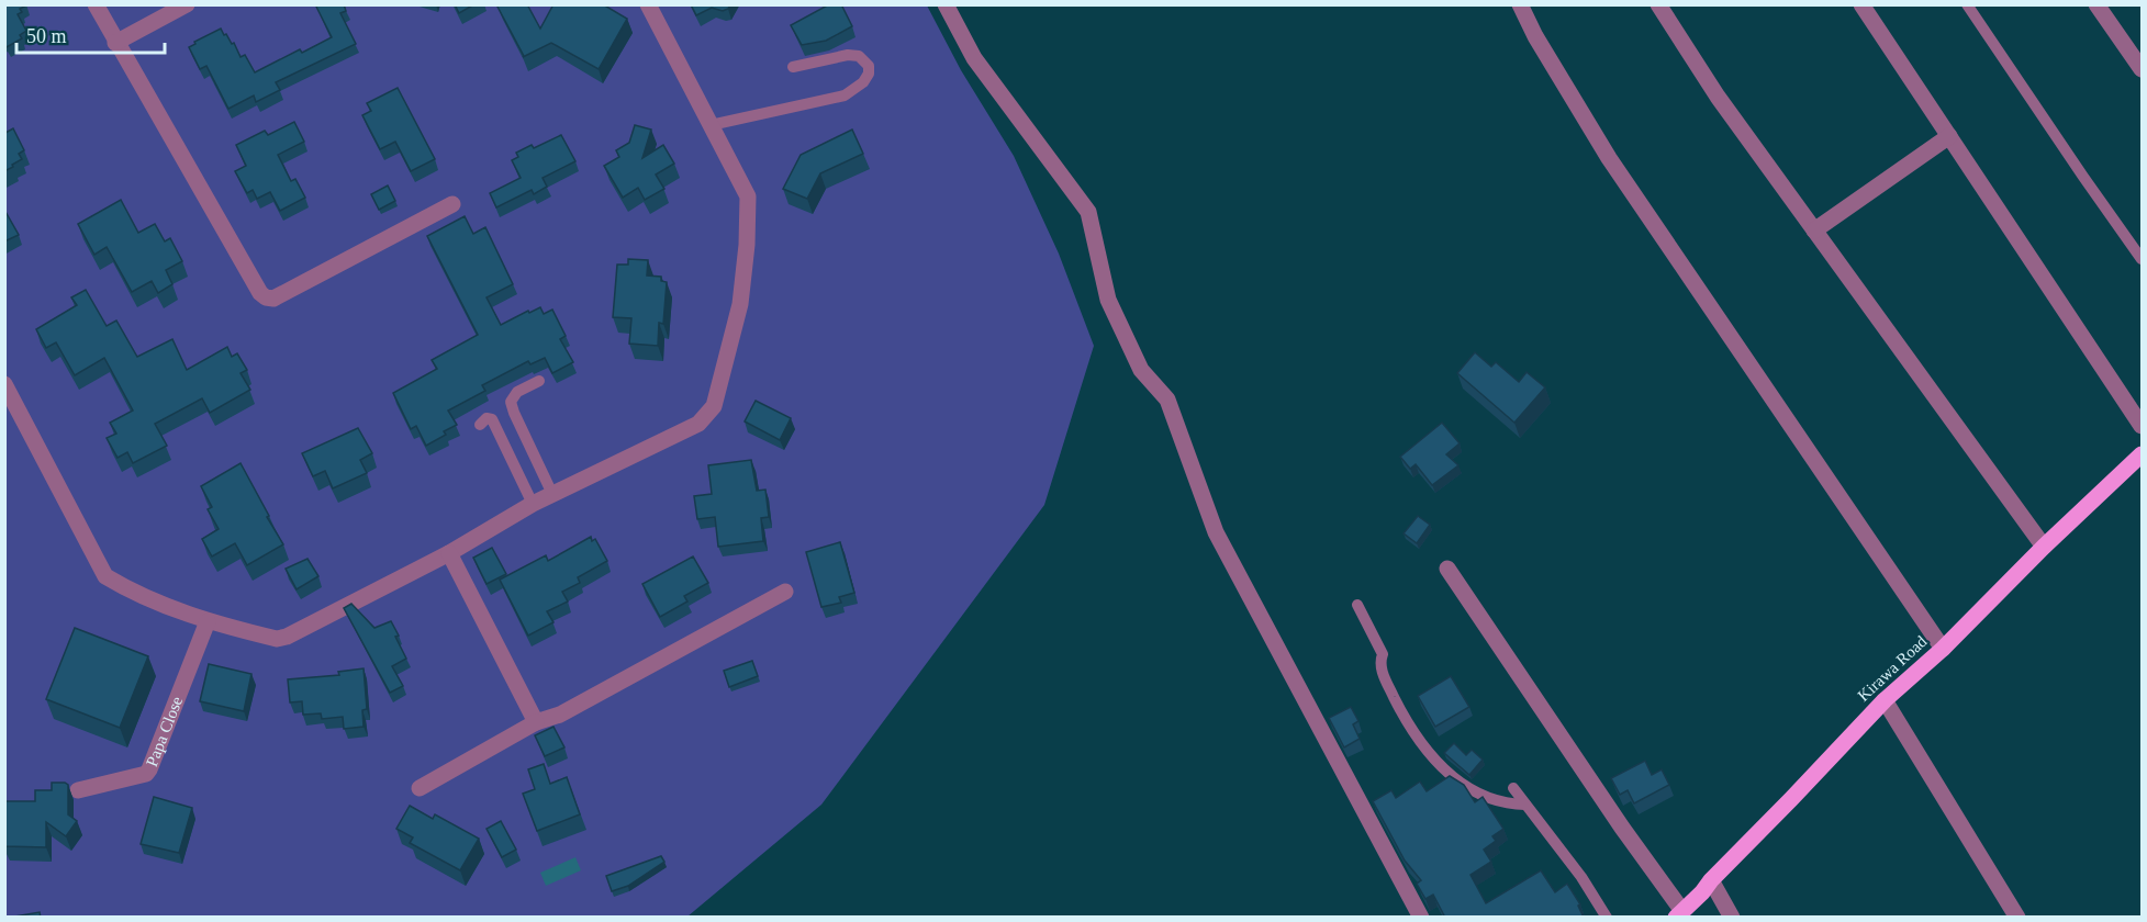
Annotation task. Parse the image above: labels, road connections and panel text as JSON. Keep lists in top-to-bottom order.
{
  "streets": {
    "main road": ["Kirawa Road"],
    "street": ["Papa Close"]
  },
  "scale_bar": "50 m"
}
